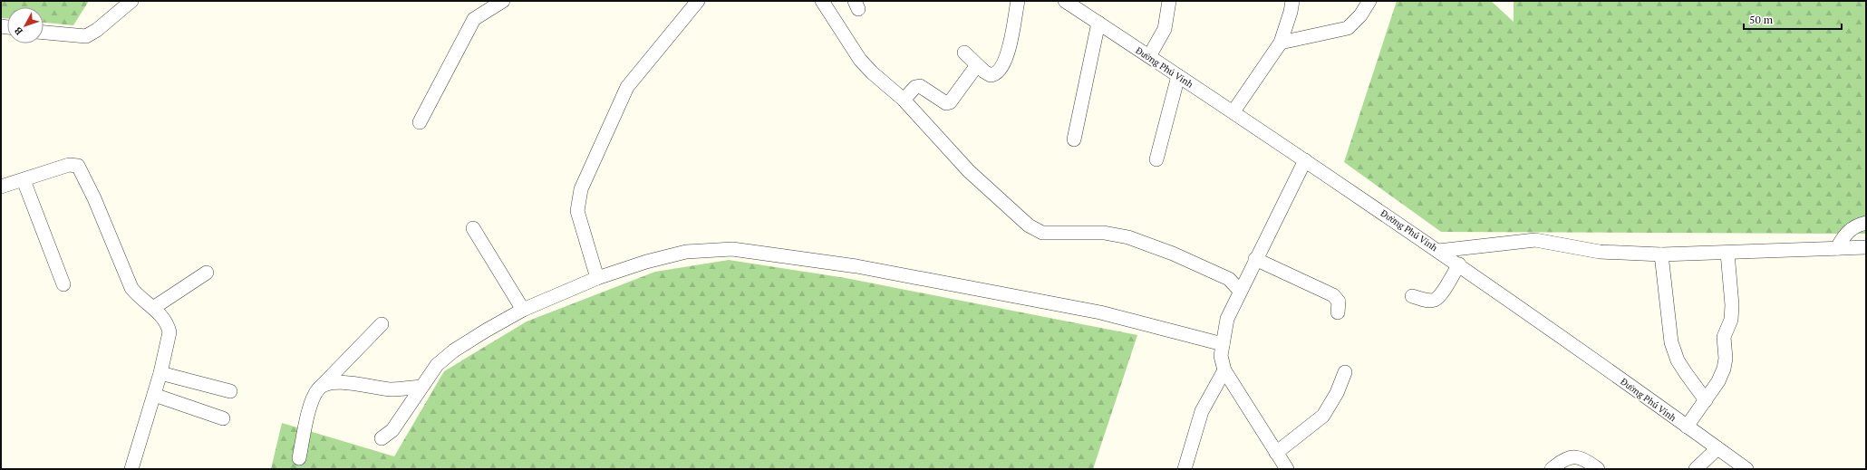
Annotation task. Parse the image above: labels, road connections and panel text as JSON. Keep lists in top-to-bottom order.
{
  "streets": {
    "street": ["Đường Phú Vinh"]
  },
  "scale_bar": "50 m",
  "north": "bottom left"
}
